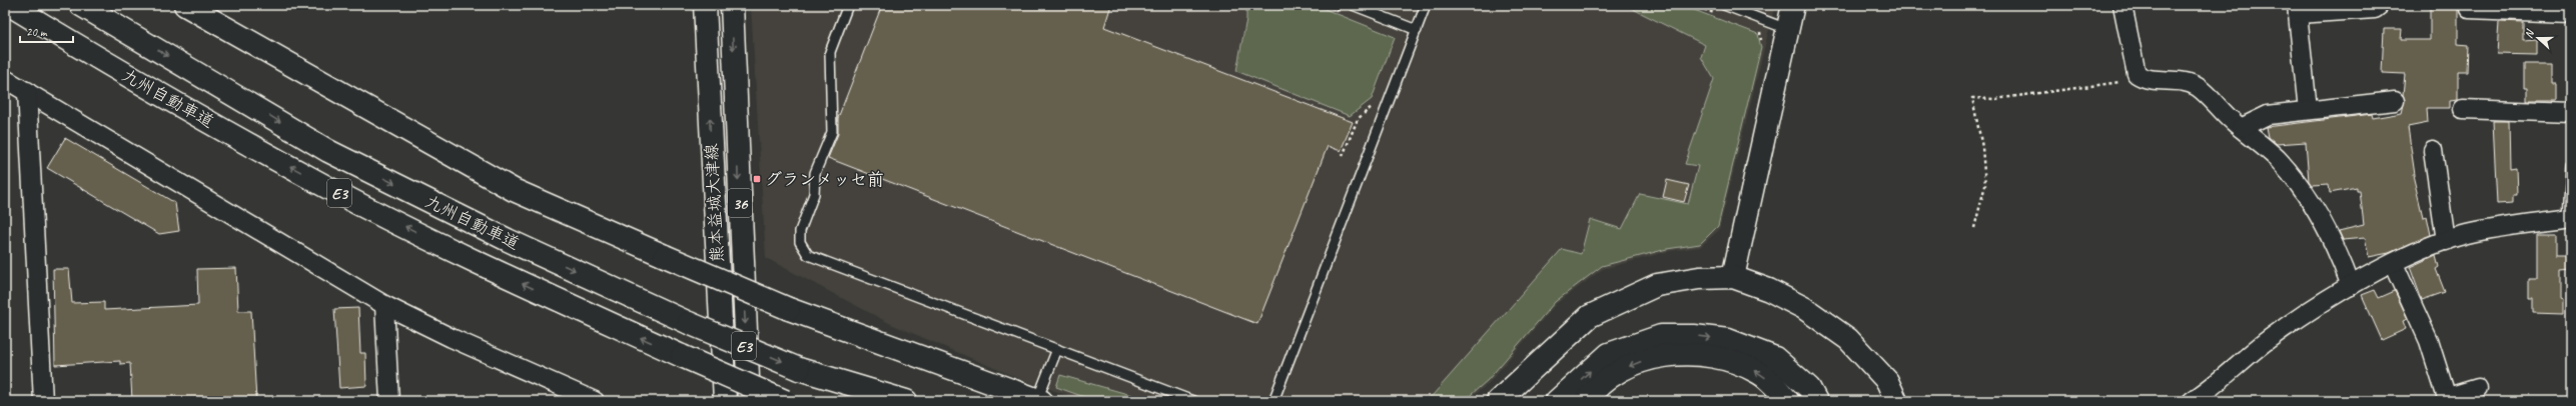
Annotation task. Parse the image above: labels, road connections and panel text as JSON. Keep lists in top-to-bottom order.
{
  "streets": {
    "main road": [
      "九州自動車道",
      "E3",
      "熊本益城大津線",
      "36"
    ]
  },
  "places": {
    "transit": ["グランメッセ前"]
  },
  "scale_bar": "20 m",
  "north": "left"
}
